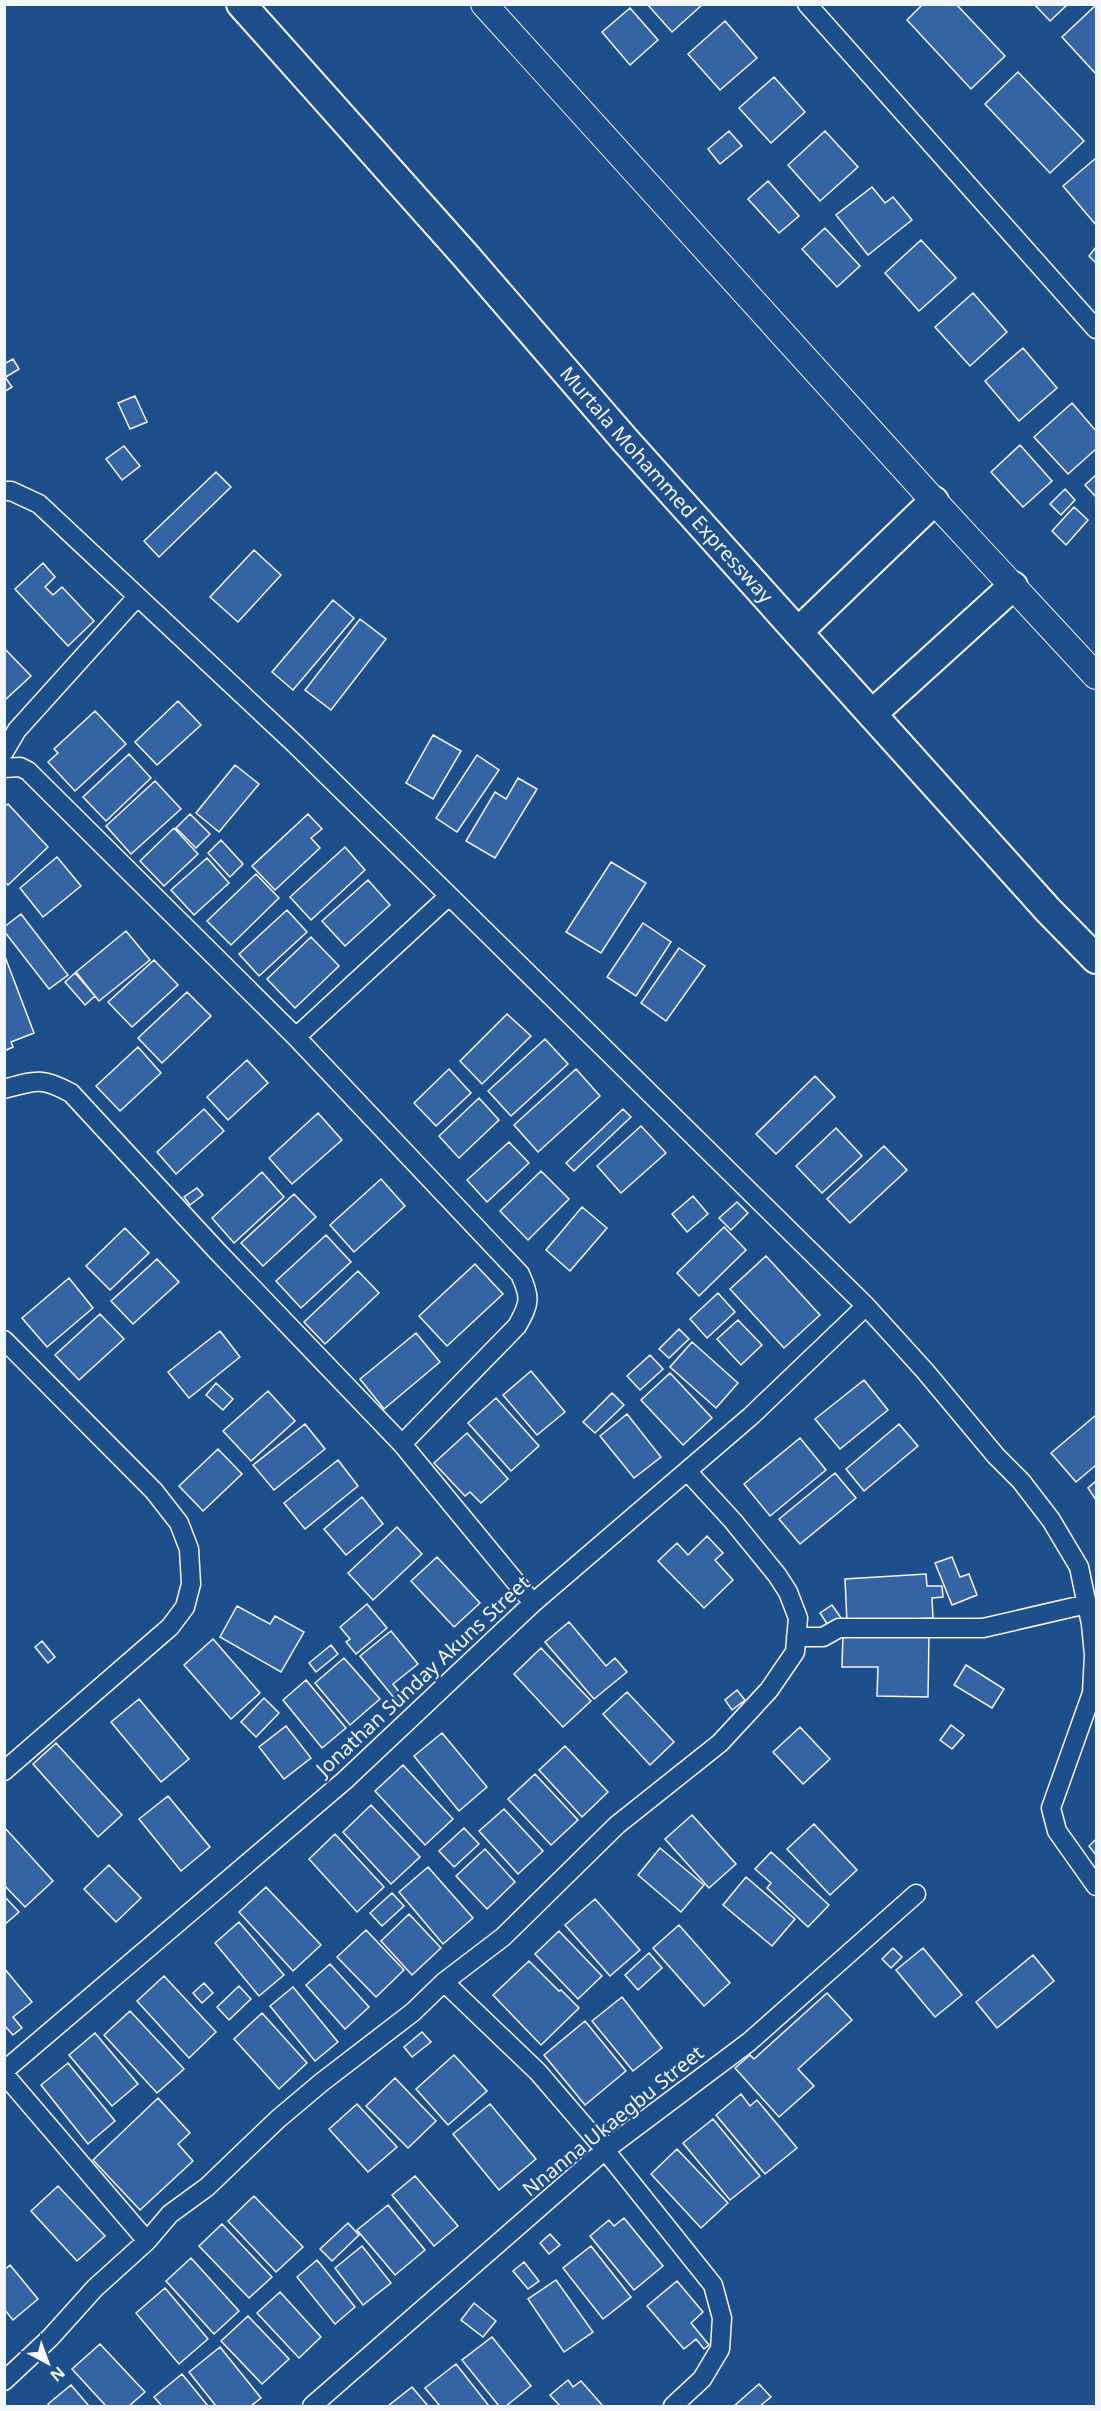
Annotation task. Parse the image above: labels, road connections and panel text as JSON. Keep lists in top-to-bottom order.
{
  "streets": {
    "main road": ["Murtala Mohammed Expressway"],
    "street": ["Jonathan Sunday Akuns Street", "Nnanna Ukaegbu Street"]
  },
  "north": "bottom right"
}
